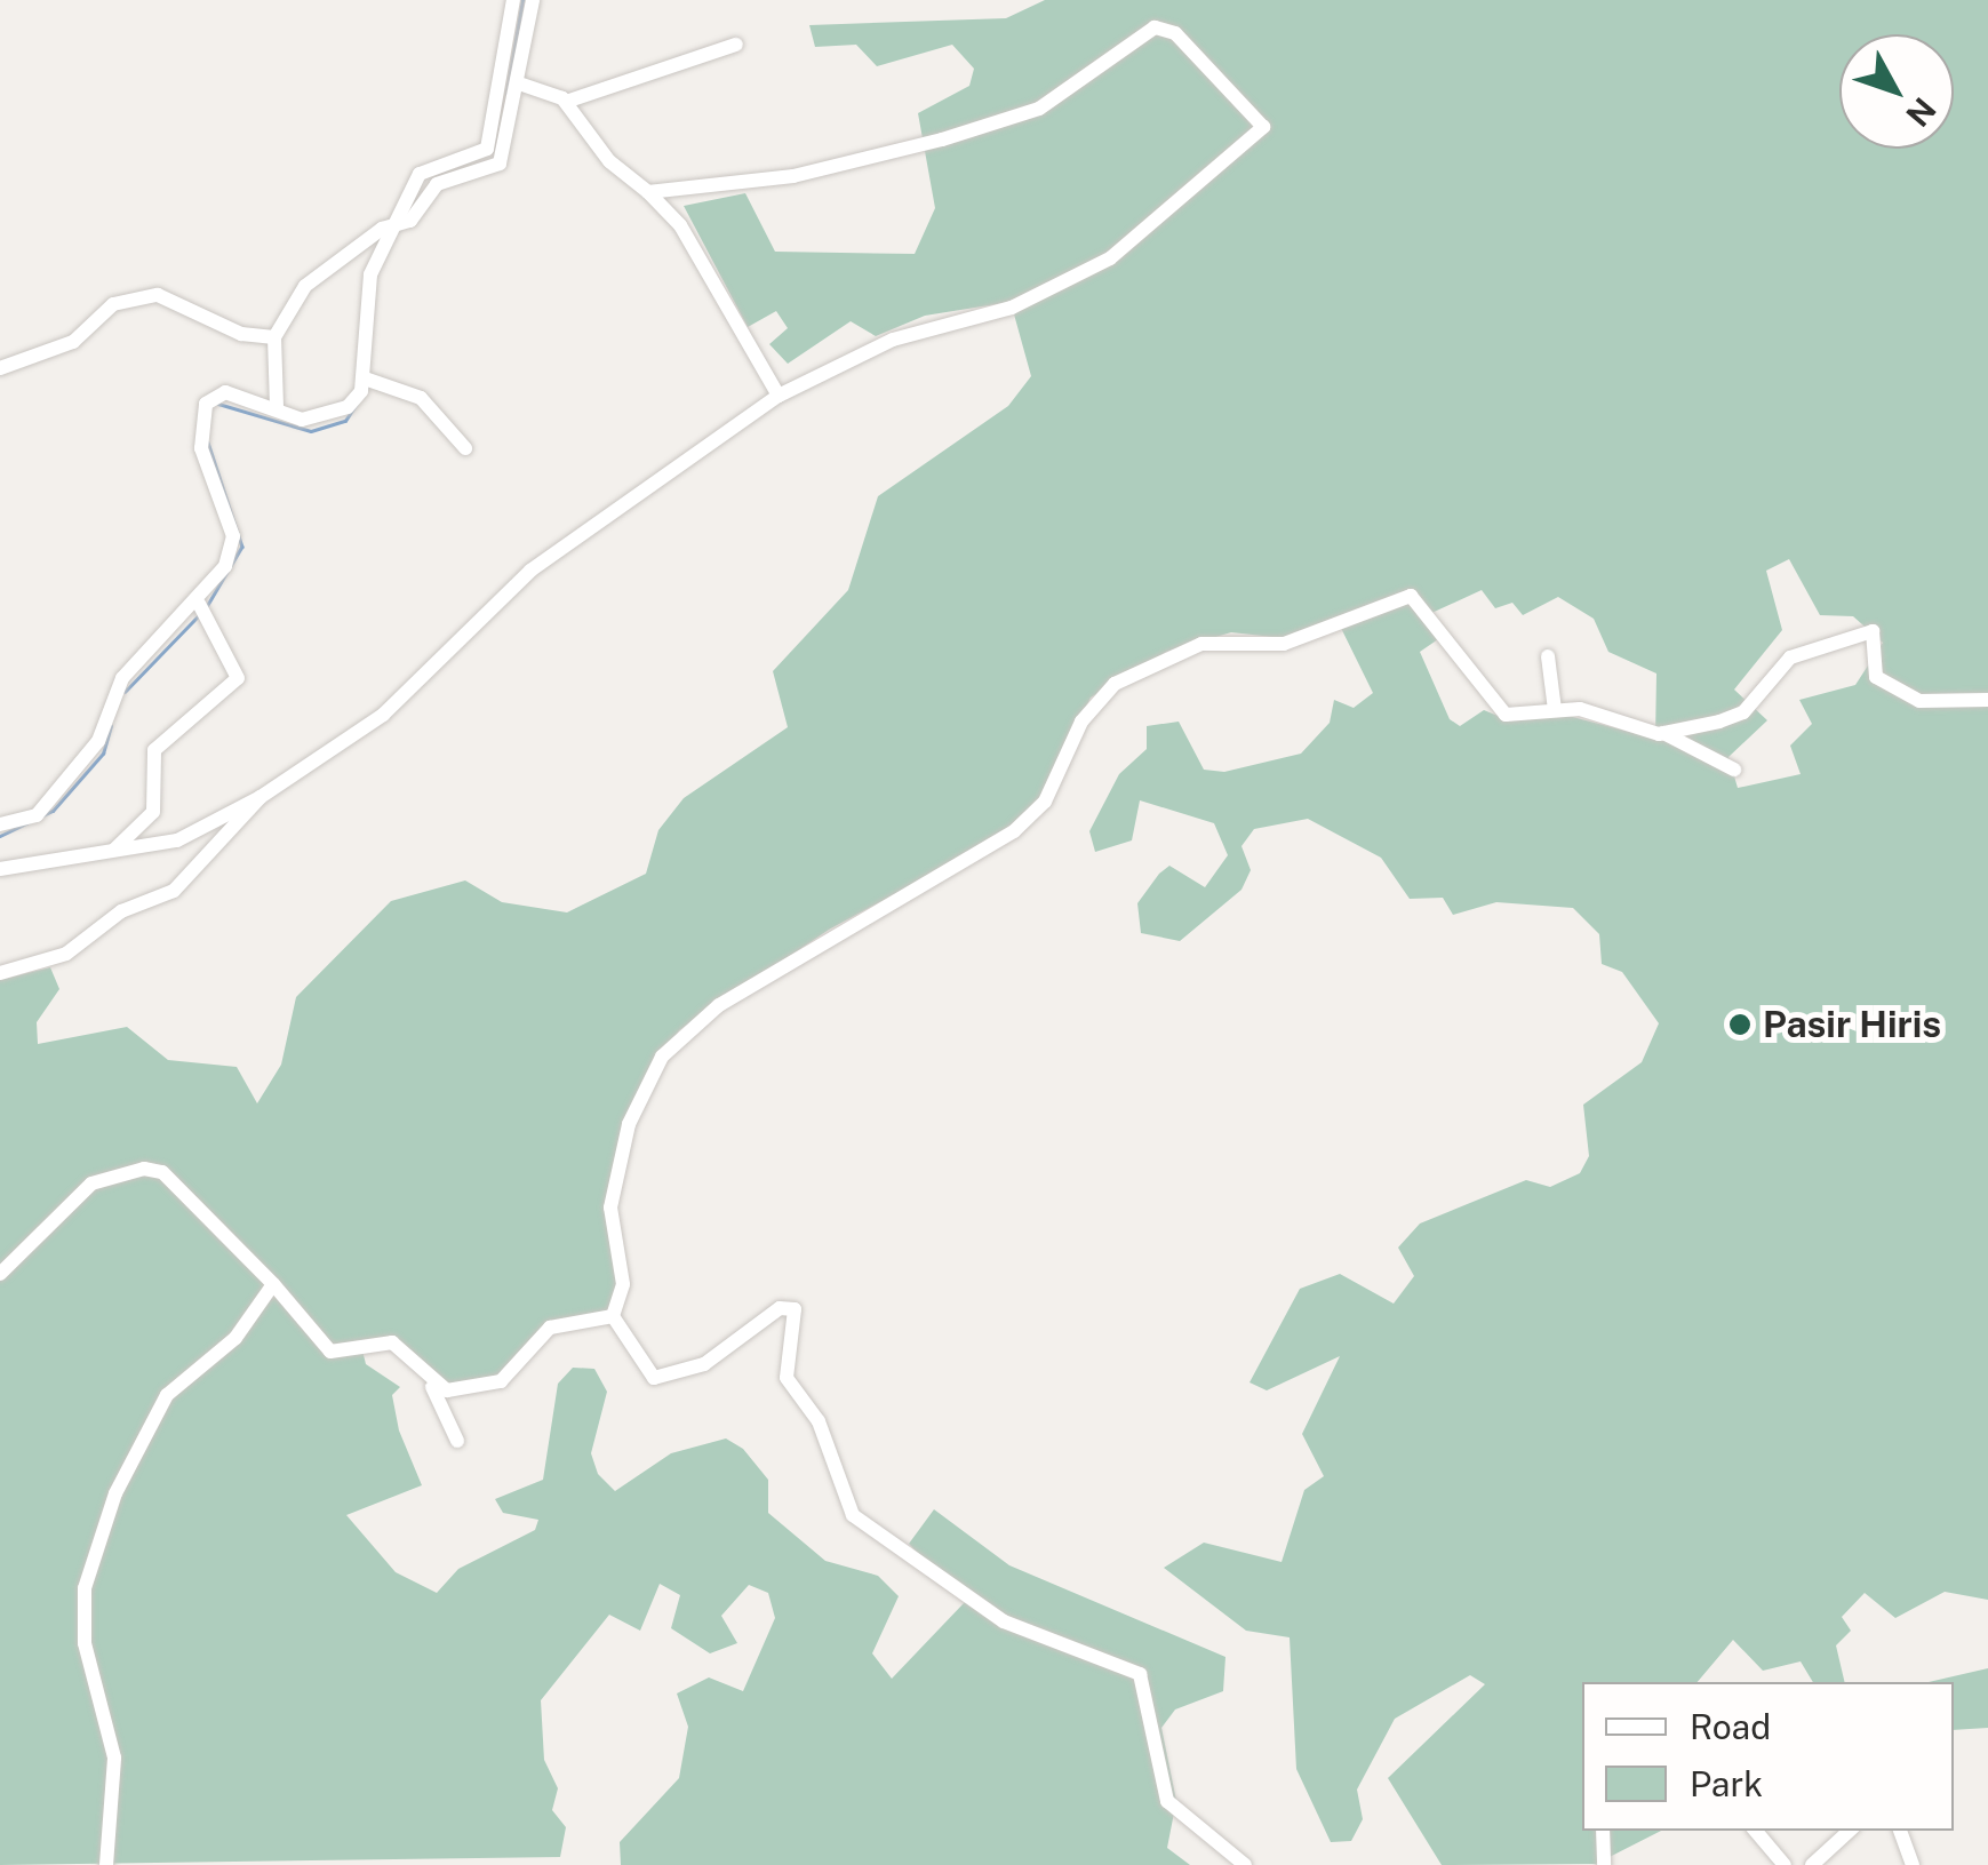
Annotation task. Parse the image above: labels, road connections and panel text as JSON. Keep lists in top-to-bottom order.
{
  "places": ["Pasir Hiris"],
  "legend": ["Road", "Park"],
  "north": "bottom right"
}
